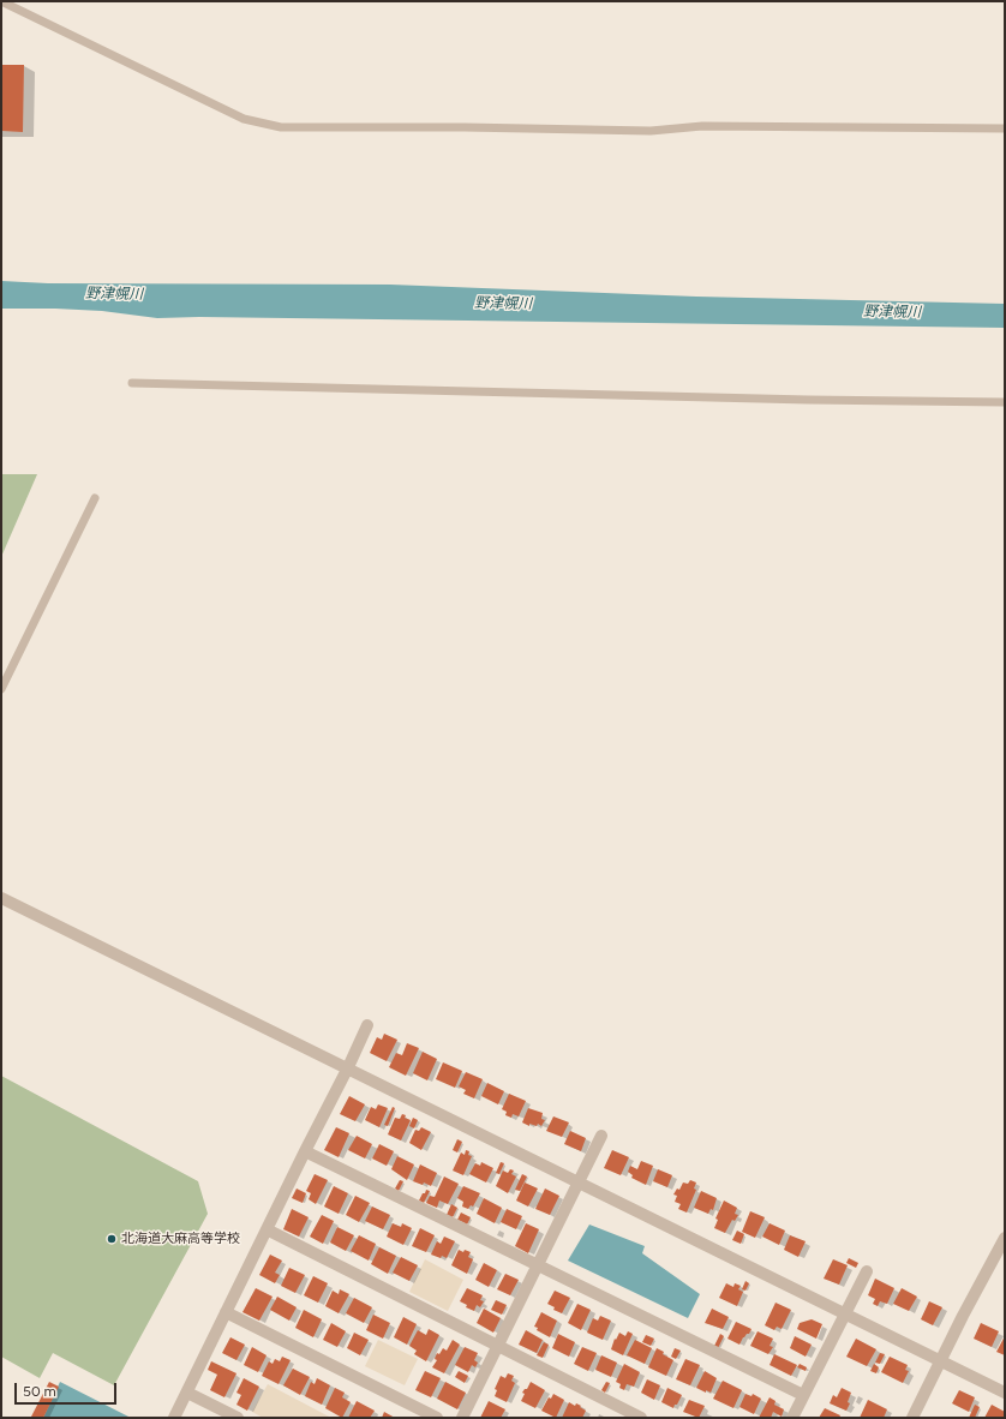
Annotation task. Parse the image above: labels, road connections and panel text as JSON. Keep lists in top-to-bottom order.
{
  "water": ["野津幌川"],
  "places": ["北海道大麻高等学校"],
  "scale_bar": "50 m"
}
